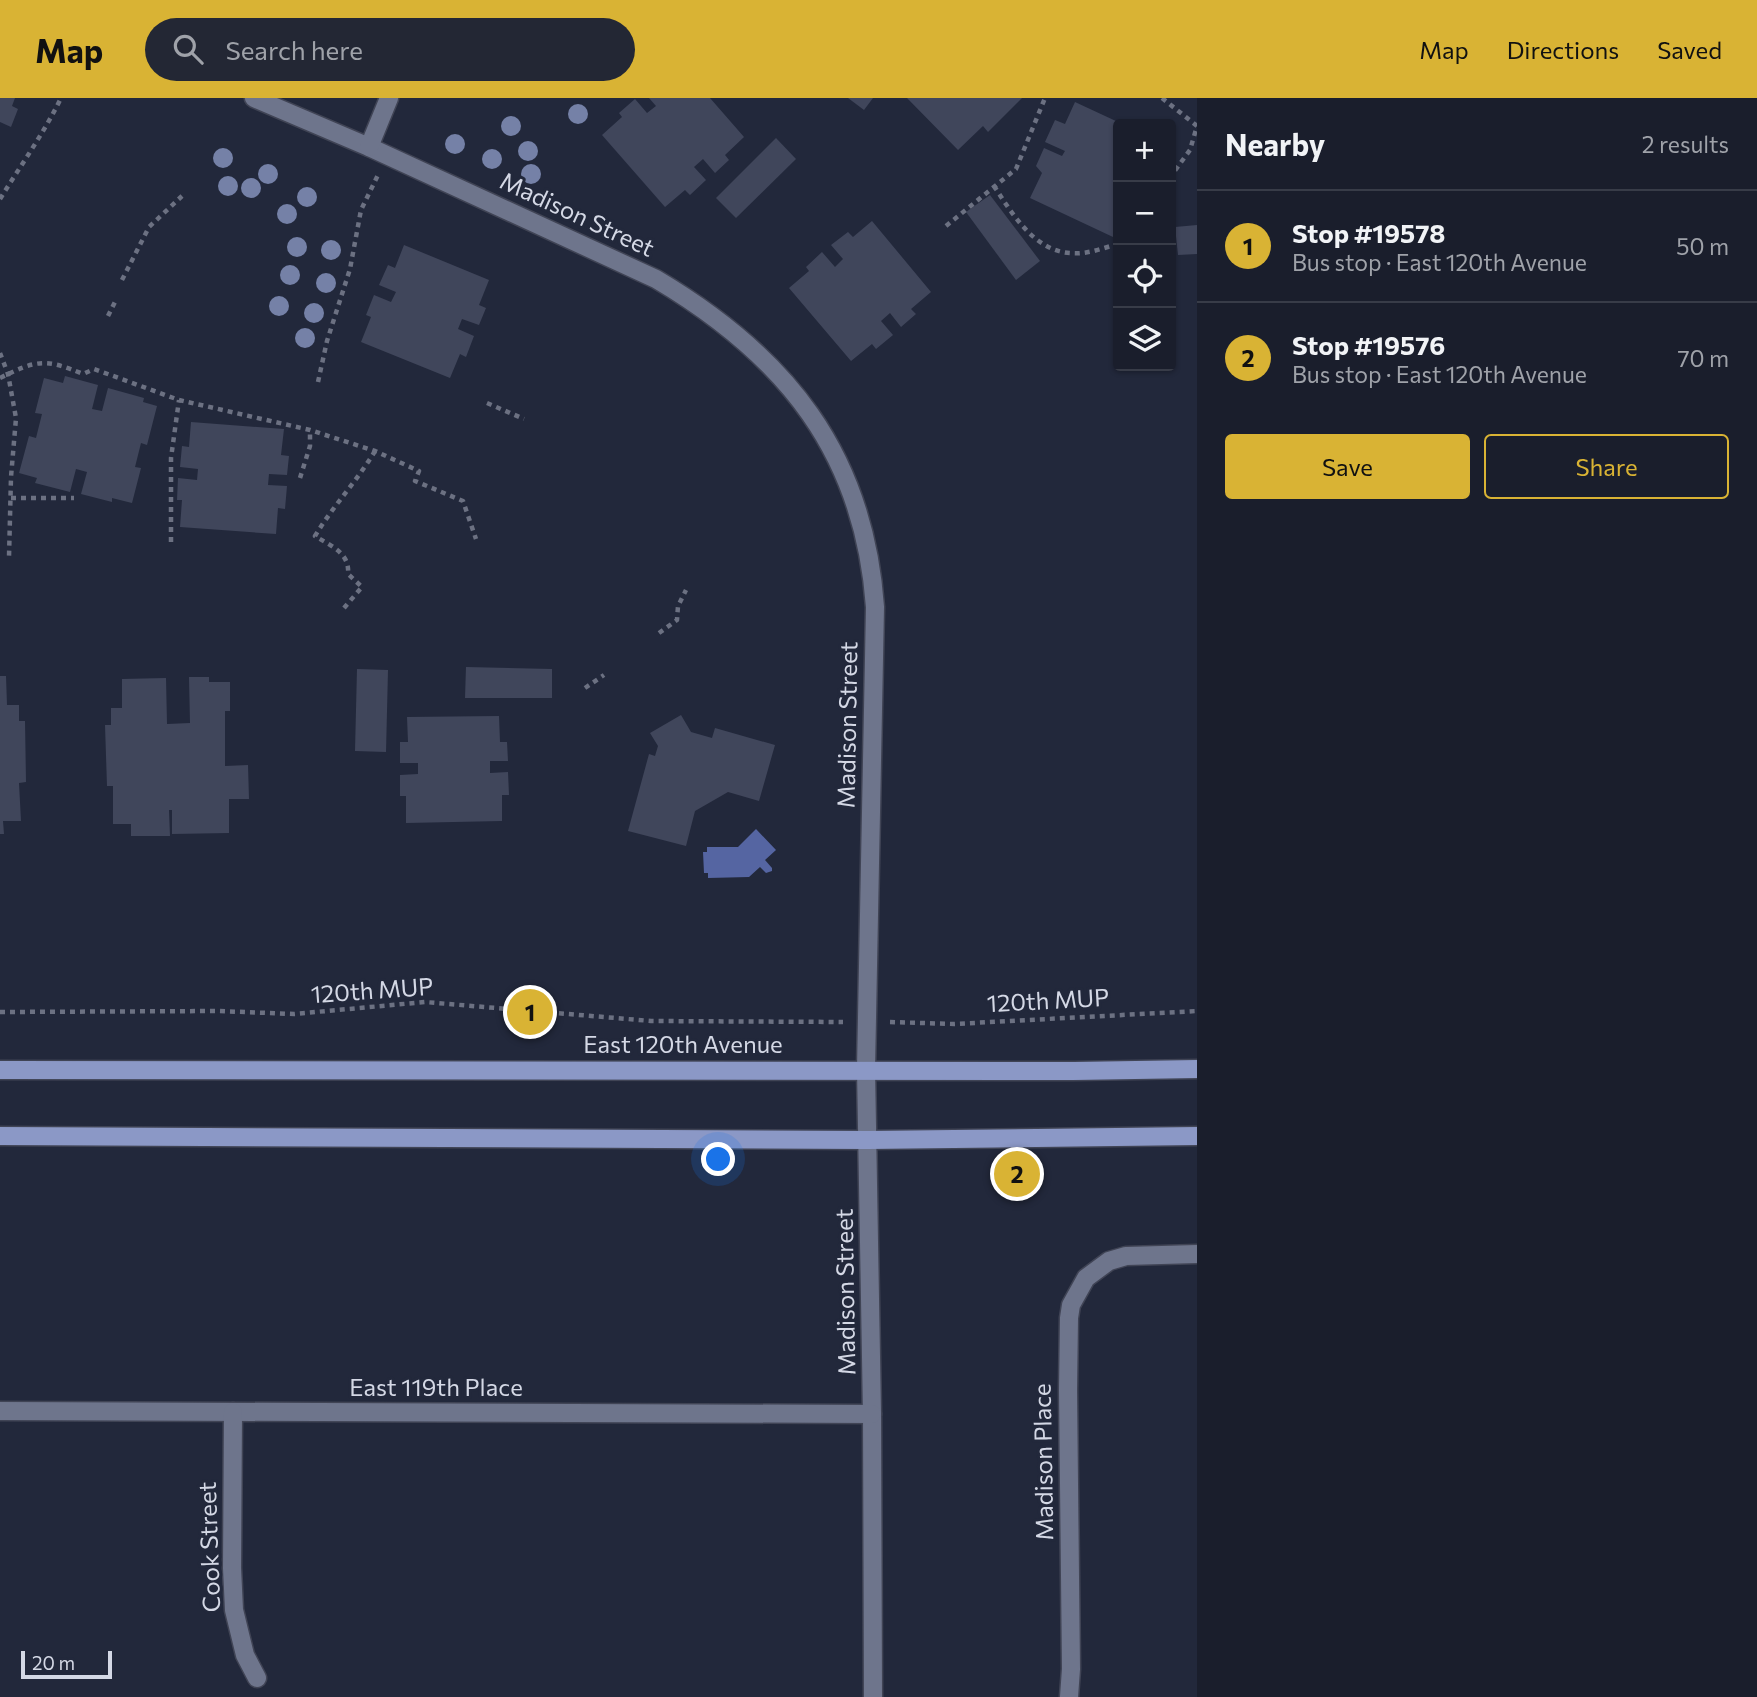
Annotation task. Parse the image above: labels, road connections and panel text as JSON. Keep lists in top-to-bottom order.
{
  "streets": {
    "main road": ["East 120th Avenue"],
    "street": [
      "Madison Street",
      "East 119th Place",
      "Madison Place",
      "Cook Street"
    ],
    "path": ["120th MUP"]
  },
  "crossings": [
    ["Madison Street", "East 120th Avenue"],
    ["Madison Street", "East 119th Place"],
    ["East 119th Place", "Cook Street"]
  ],
  "scale_bar": "20 m",
  "page": {
    "header": "Map",
    "search": "Search here",
    "nav": ["Map", "Directions", "Saved"],
    "heading": ["Nearby", "2 results"],
    "map_buttons": ["+", "−"],
    "list": [
      {
        "mark": "1",
        "name": "Stop #19578",
        "note": "Bus stop · East 120th Avenue",
        "value": "50 m"
      },
      {
        "mark": "2",
        "name": "Stop #19576",
        "note": "Bus stop · East 120th Avenue",
        "value": "70 m"
      }
    ],
    "buttons": ["Save", "Share"],
    "pins": ["1", "2"],
    "scale": "20 m"
  }
}
